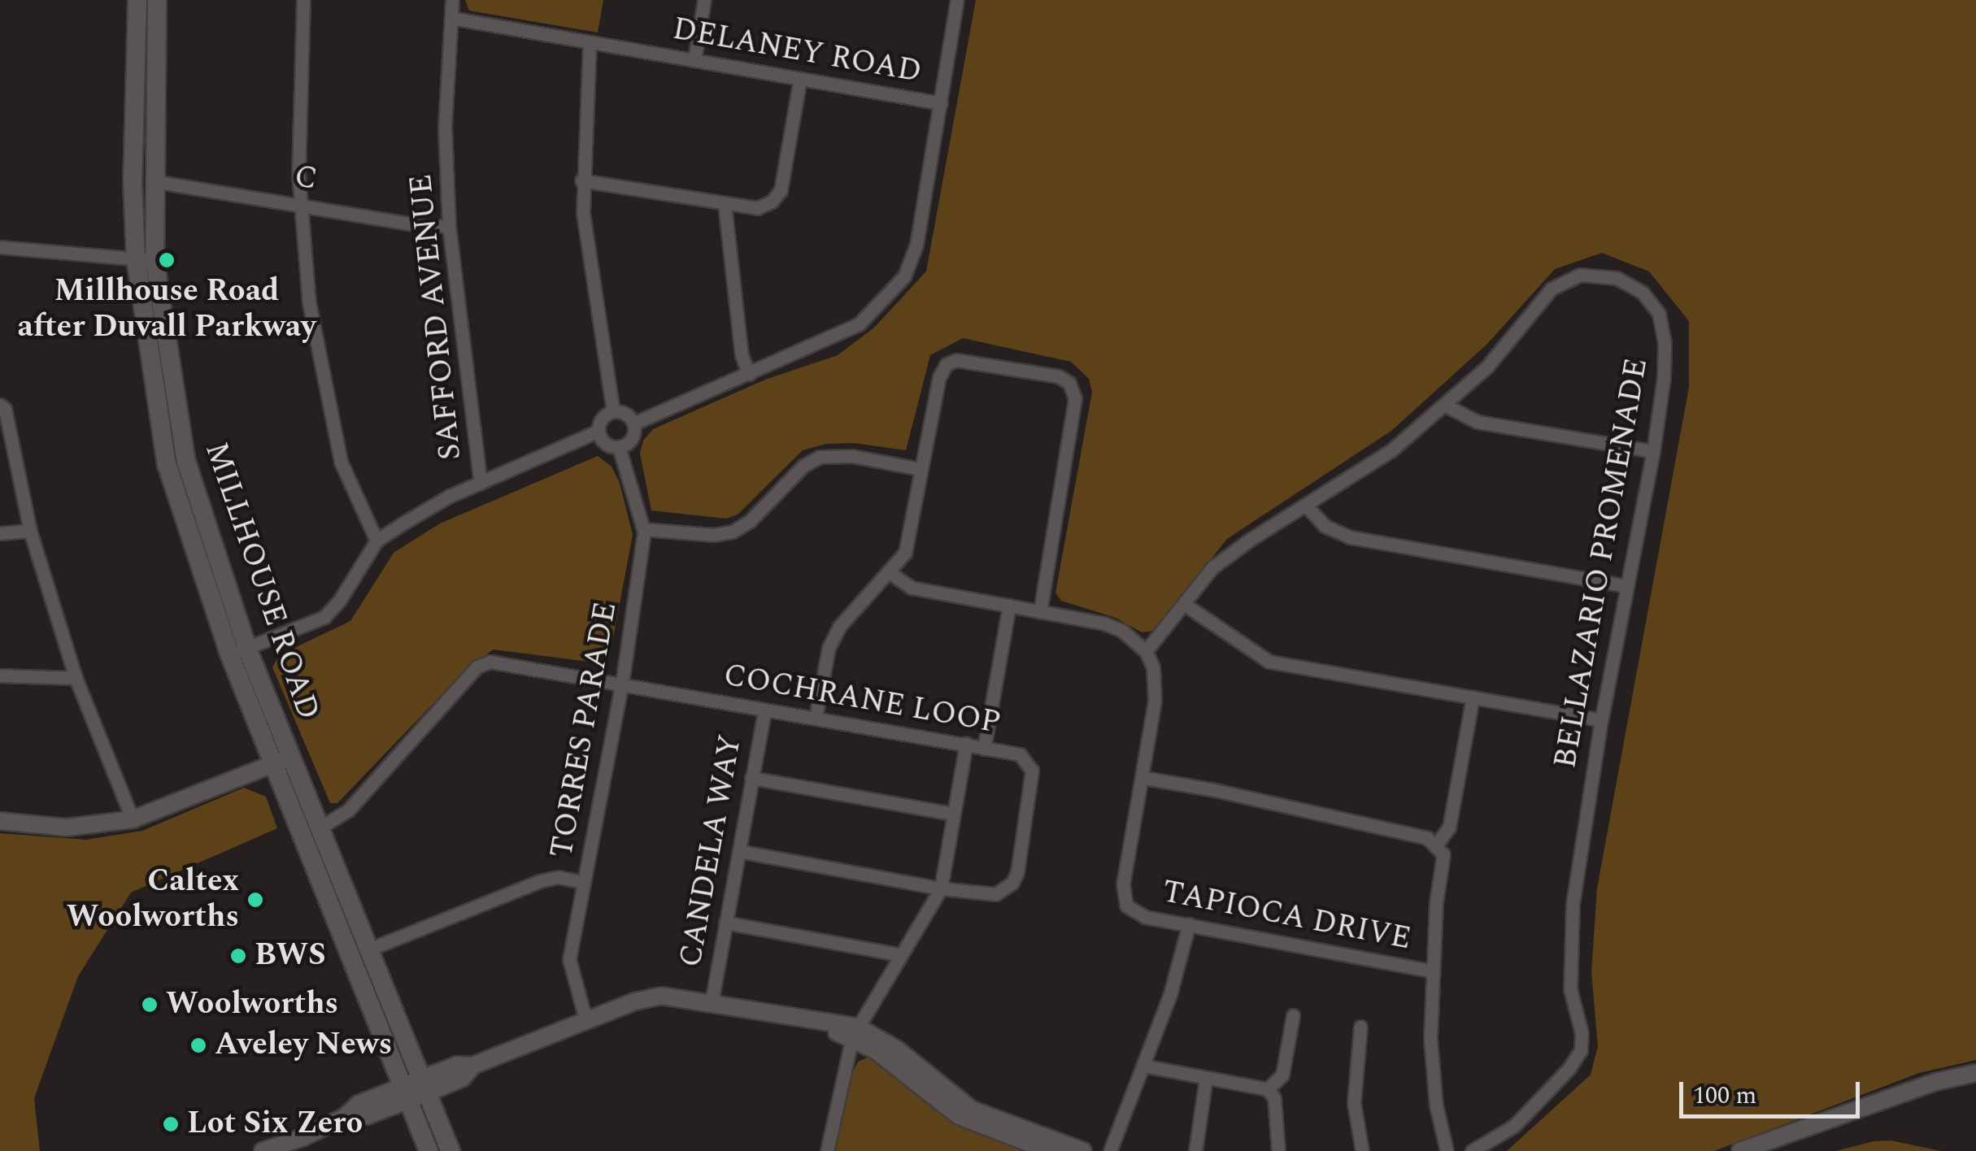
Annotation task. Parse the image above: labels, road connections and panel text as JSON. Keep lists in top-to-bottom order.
{
  "streets": {
    "main road": ["MILLHOUSE ROAD"],
    "street": [
      "DELANEY ROAD",
      "C",
      "SAFFORD AVENUE",
      "BELLAZARIO PROMENADE",
      "COCHRANE LOOP",
      "TORRES PARADE",
      "CANDELA WAY",
      "TAPIOCA DRIVE"
    ]
  },
  "crossings": [
    ["DELANEY ROAD", "SAFFORD AVENUE"],
    ["C", "SAFFORD AVENUE"],
    ["C", "MILLHOUSE ROAD"],
    ["BELLAZARIO PROMENADE", "TAPIOCA DRIVE"],
    ["MILLHOUSE ROAD", "COCHRANE LOOP"],
    ["COCHRANE LOOP", "TORRES PARADE"],
    ["COCHRANE LOOP", "CANDELA WAY"]
  ],
  "places": [
    "Millhouse Road after Duvall Parkway",
    "Caltex Woolworths",
    "BWS",
    "Woolworths",
    "Aveley News",
    "Lot Six Zero"
  ],
  "scale_bar": "100 m"
}
